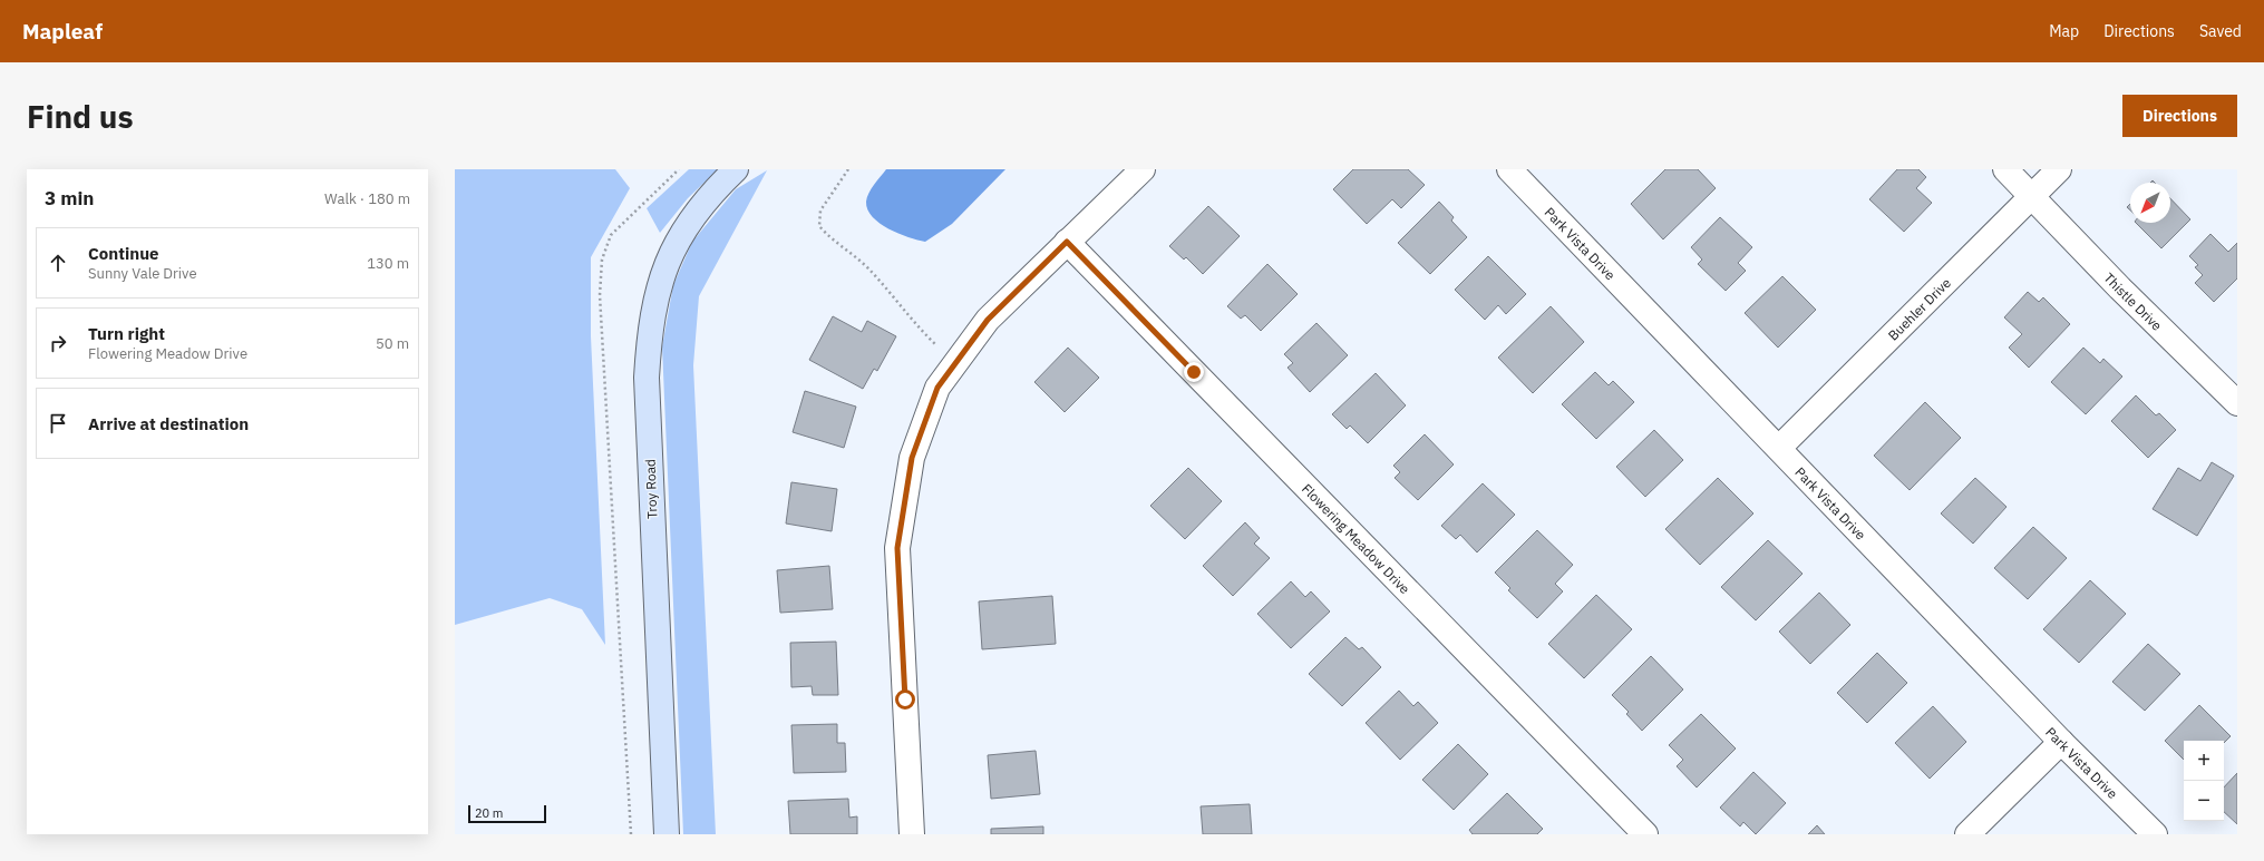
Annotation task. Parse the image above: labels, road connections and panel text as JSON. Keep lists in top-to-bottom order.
{
  "streets": {
    "street": [
      "Park Vista Drive",
      "Thistle Drive",
      "Buehler Drive",
      "Troy Road",
      "Flowering Meadow Drive"
    ]
  },
  "crossings": [
    ["Park Vista Drive", "Buehler Drive"],
    ["Thistle Drive", "Buehler Drive"]
  ],
  "scale_bar": "20 m",
  "north": "bottom left",
  "page": {
    "header": "Mapleaf",
    "nav": ["Map", "Directions", "Saved"],
    "buttons": "Directions",
    "title": "Find us",
    "heading": ["3 min", "Walk · 180 m"],
    "list": [
      ["Continue", "Sunny Vale Drive", "130 m"],
      ["Turn right", "Flowering Meadow Drive", "50 m"],
      "Arrive at destination"
    ],
    "map_buttons": ["+", "−"],
    "scale": "20 m"
  }
}
